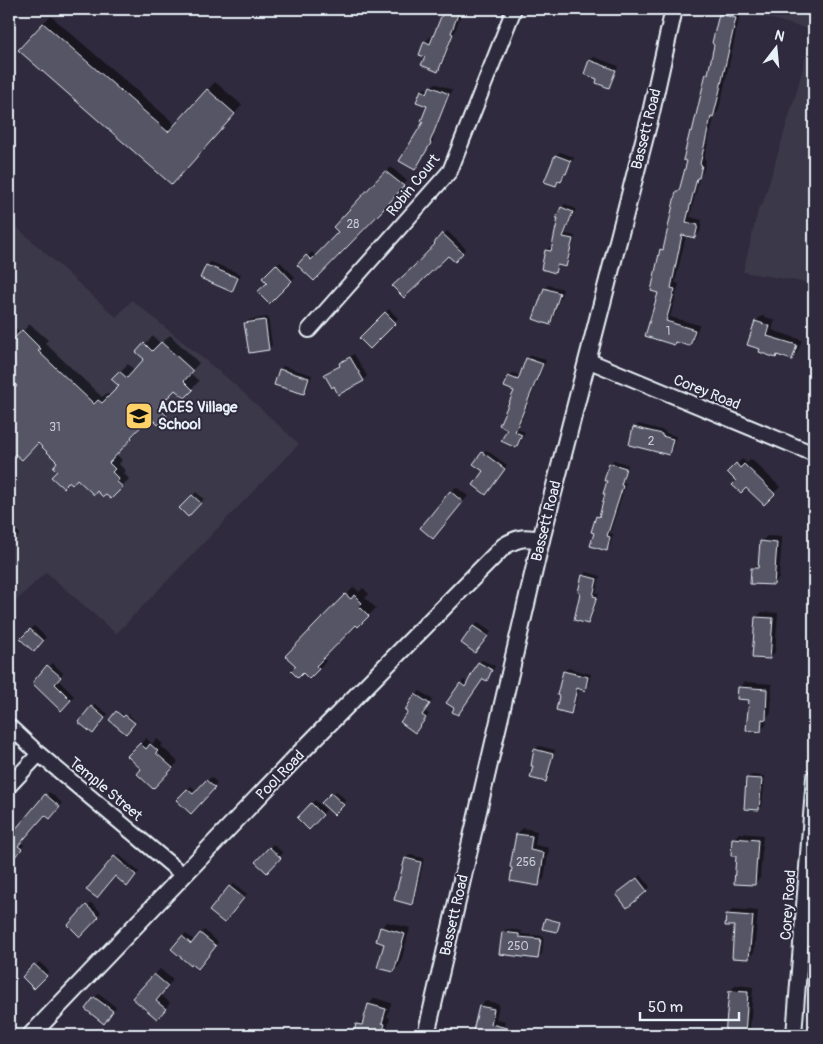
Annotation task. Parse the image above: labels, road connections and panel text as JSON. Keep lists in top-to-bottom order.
{
  "streets": {
    "street": [
      "Bassett Road",
      "Robin Court",
      "Corey Road",
      "Pool Road",
      "Temple Street"
    ]
  },
  "crossings": [
    ["Bassett Road", "Corey Road"],
    ["Bassett Road", "Pool Road"],
    ["Pool Road", "Temple Street"]
  ],
  "places": {
    "school or university": ["ACES Village School"]
  },
  "house_numbers": [
    "28",
    "1",
    "31",
    "2",
    "256",
    "250"
  ],
  "scale_bar": "50 m",
  "north": "top"
}
